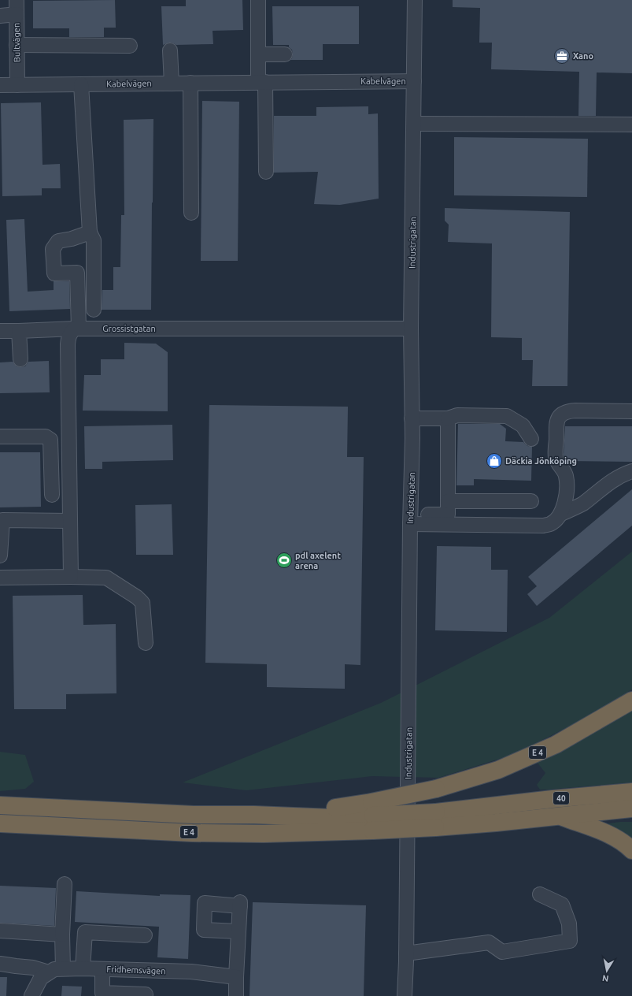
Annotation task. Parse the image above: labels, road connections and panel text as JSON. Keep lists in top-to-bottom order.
{
  "streets": {
    "highway": ["E 4", "40"],
    "street": [
      "Bultvägen",
      "Kabelvägen",
      "Industrigatan",
      "Grossistgatan",
      "Fridhemsvägen"
    ]
  },
  "crossings": [
    ["Bultvägen", "Kabelvägen"],
    ["Kabelvägen", "Industrigatan"],
    ["Industrigatan", "Grossistgatan"],
    ["E 4", "40"]
  ],
  "places": {
    "office": ["Xano"],
    "shop": ["Däckia Jönköping"],
    "sports": ["pdl axelent arena"]
  },
  "north": "bottom"
}
